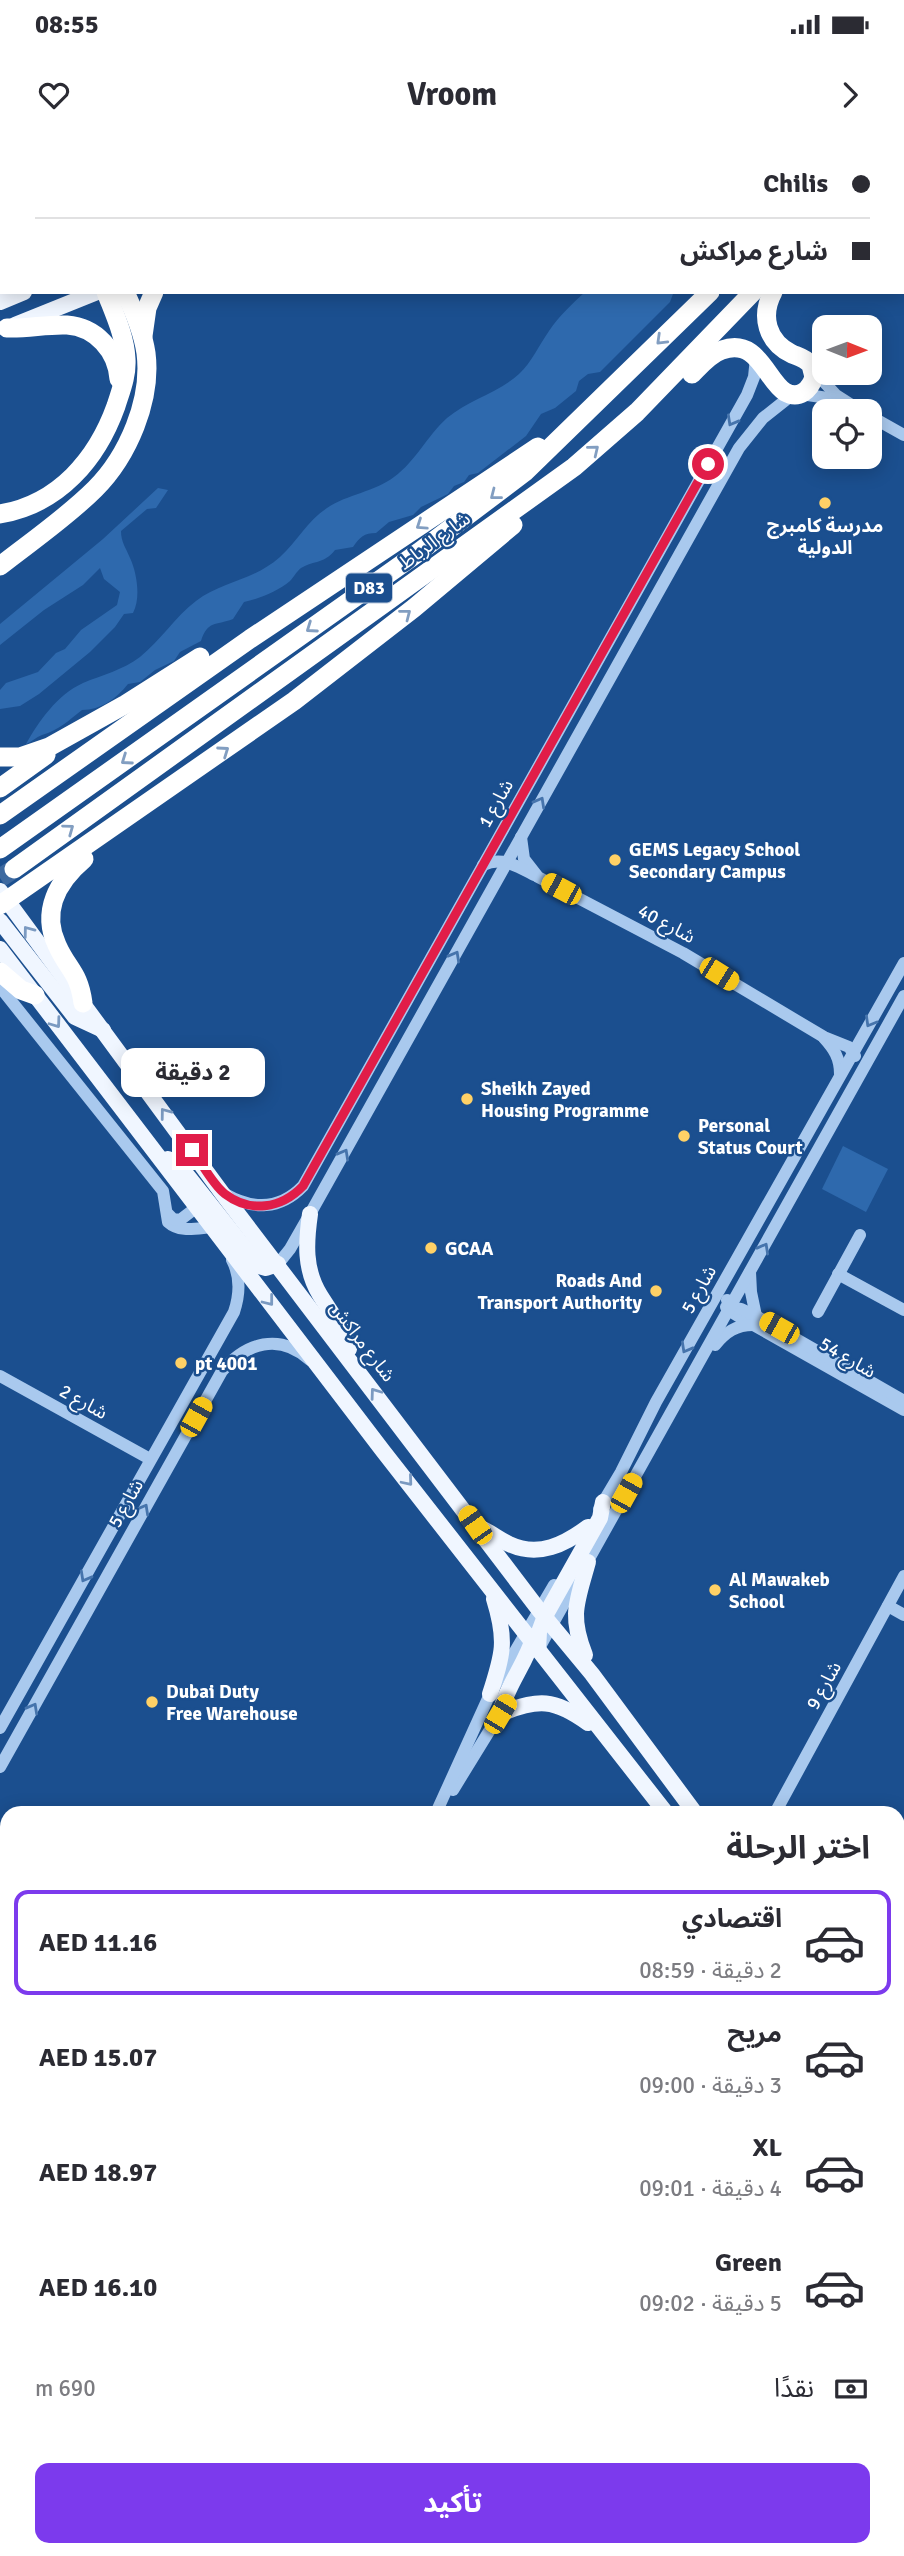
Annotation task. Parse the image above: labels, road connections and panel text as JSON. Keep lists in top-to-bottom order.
{
  "streets": {
    "highway": ["شارع الرباط", "D83"],
    "main road": ["شارع مراكش"],
    "street": [
      "شارع 1",
      "شارع 40",
      "شارع 5",
      "شارع 54",
      "شارع 2",
      "شارع 9"
    ]
  },
  "crossings": [
    ["شارع 1", "شارع 40"],
    ["شارع 1", "شارع مراكش"],
    ["شارع 40", "شارع 5"],
    ["شارع 5", "شارع مراكش"],
    ["شارع 5", "شارع 54"],
    ["شارع 5", "شارع 2"]
  ],
  "places": [
    "مدرسة كامبرج الدولية",
    "GEMS Legacy School Secondary Campus",
    "Sheikh Zayed Housing Programme",
    "Personal Status Court",
    "GCAA",
    "Roads And Transport Authority",
    "pt 4001",
    "Al Mawakeb School",
    "Dubai Duty Free Warehouse"
  ],
  "north": "right",
  "page": {
    "status": "08:55",
    "header": "Vroom",
    "banner": ["Chilis", "شارع مراكش"],
    "bubble": "2 دقيقة",
    "heading": "اختر الرحلة",
    "list": [
      {
        "name": "اقتصادي",
        "note": "2 دقيقة · 08:59",
        "value": "AED 11.16"
      },
      {
        "name": "مريح",
        "note": "3 دقيقة · 09:00",
        "value": "AED 15.07"
      },
      {
        "name": "XL",
        "note": "4 دقيقة · 09:01",
        "value": "AED 18.97"
      },
      {
        "name": "Green",
        "note": "5 دقيقة · 09:02",
        "value": "AED 16.10"
      }
    ],
    "pay": ["نقدًا", "690 m"],
    "buttons": "تأكيد"
  }
}
